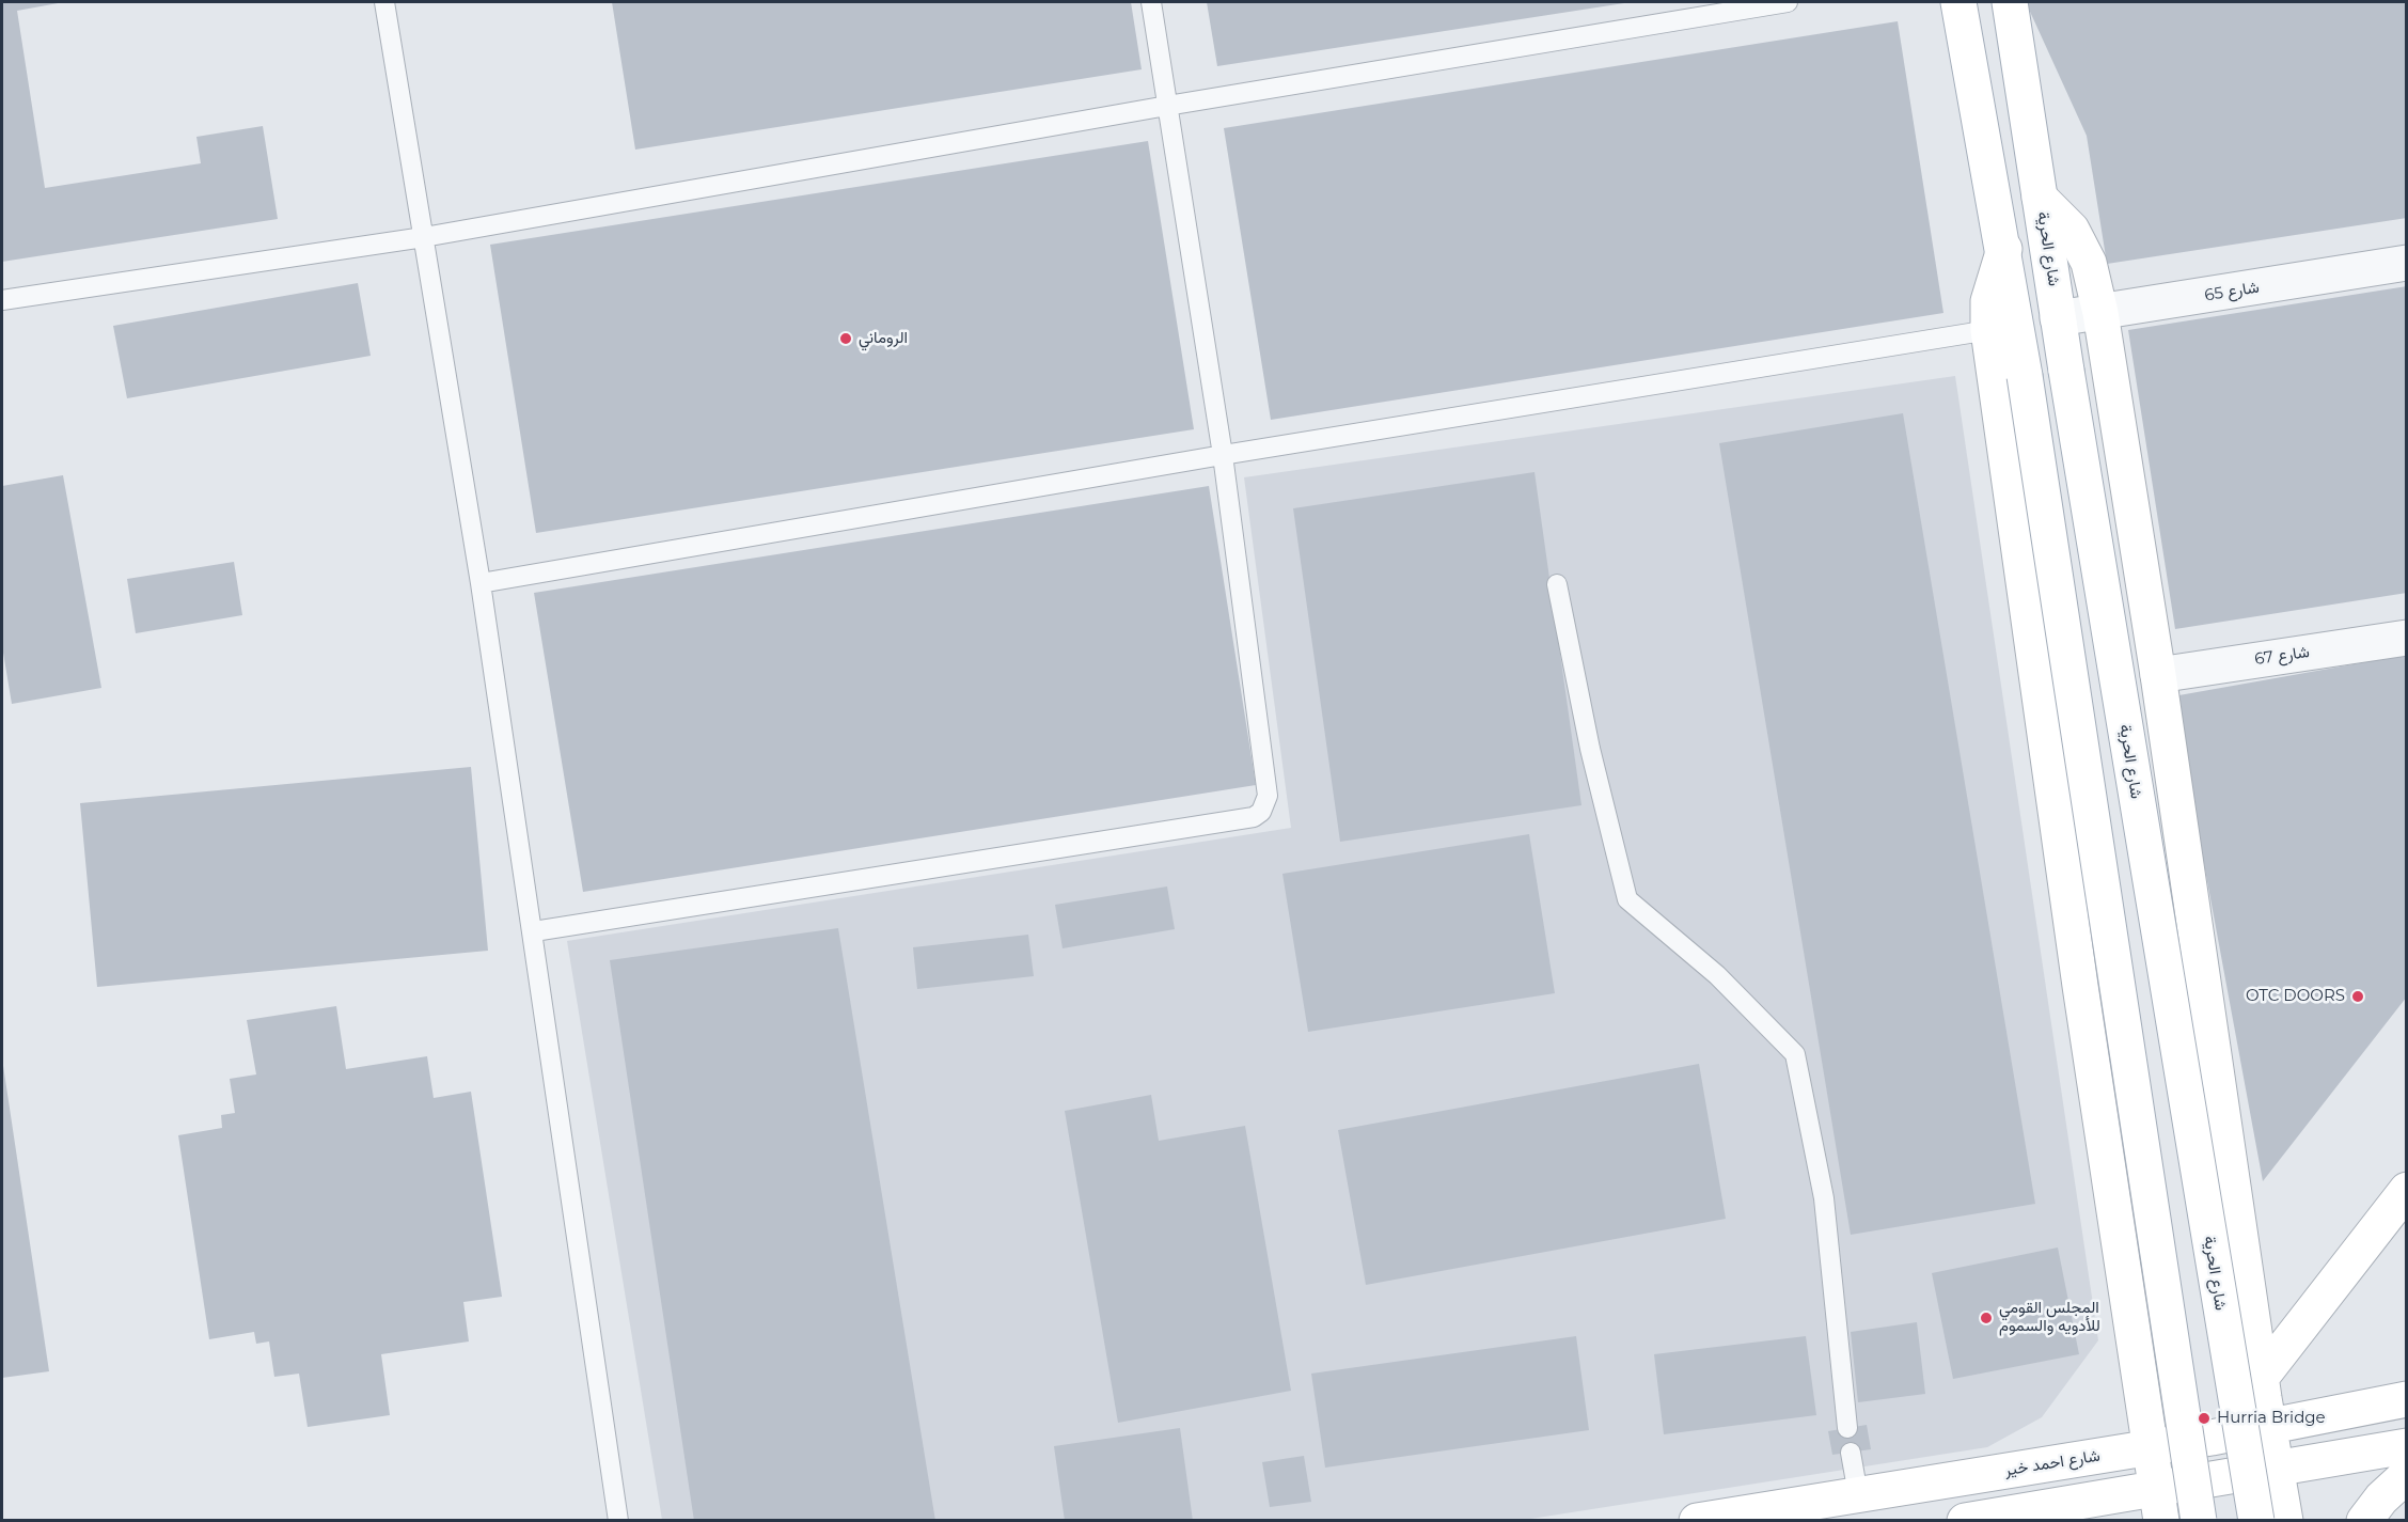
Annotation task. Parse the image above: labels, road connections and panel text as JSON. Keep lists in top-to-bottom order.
{
  "streets": {
    "main road": ["شارع الحرية", "شارع احمد خير"],
    "street": ["شارع 65", "شارع 67"]
  },
  "crossings": [
    ["شارع الحرية", "شارع 65"]
  ],
  "places": [
    "الروماني",
    "OTC DOORS",
    "المجلس القومي للأدويه والسموم",
    "Hurria Bridge"
  ]
}
